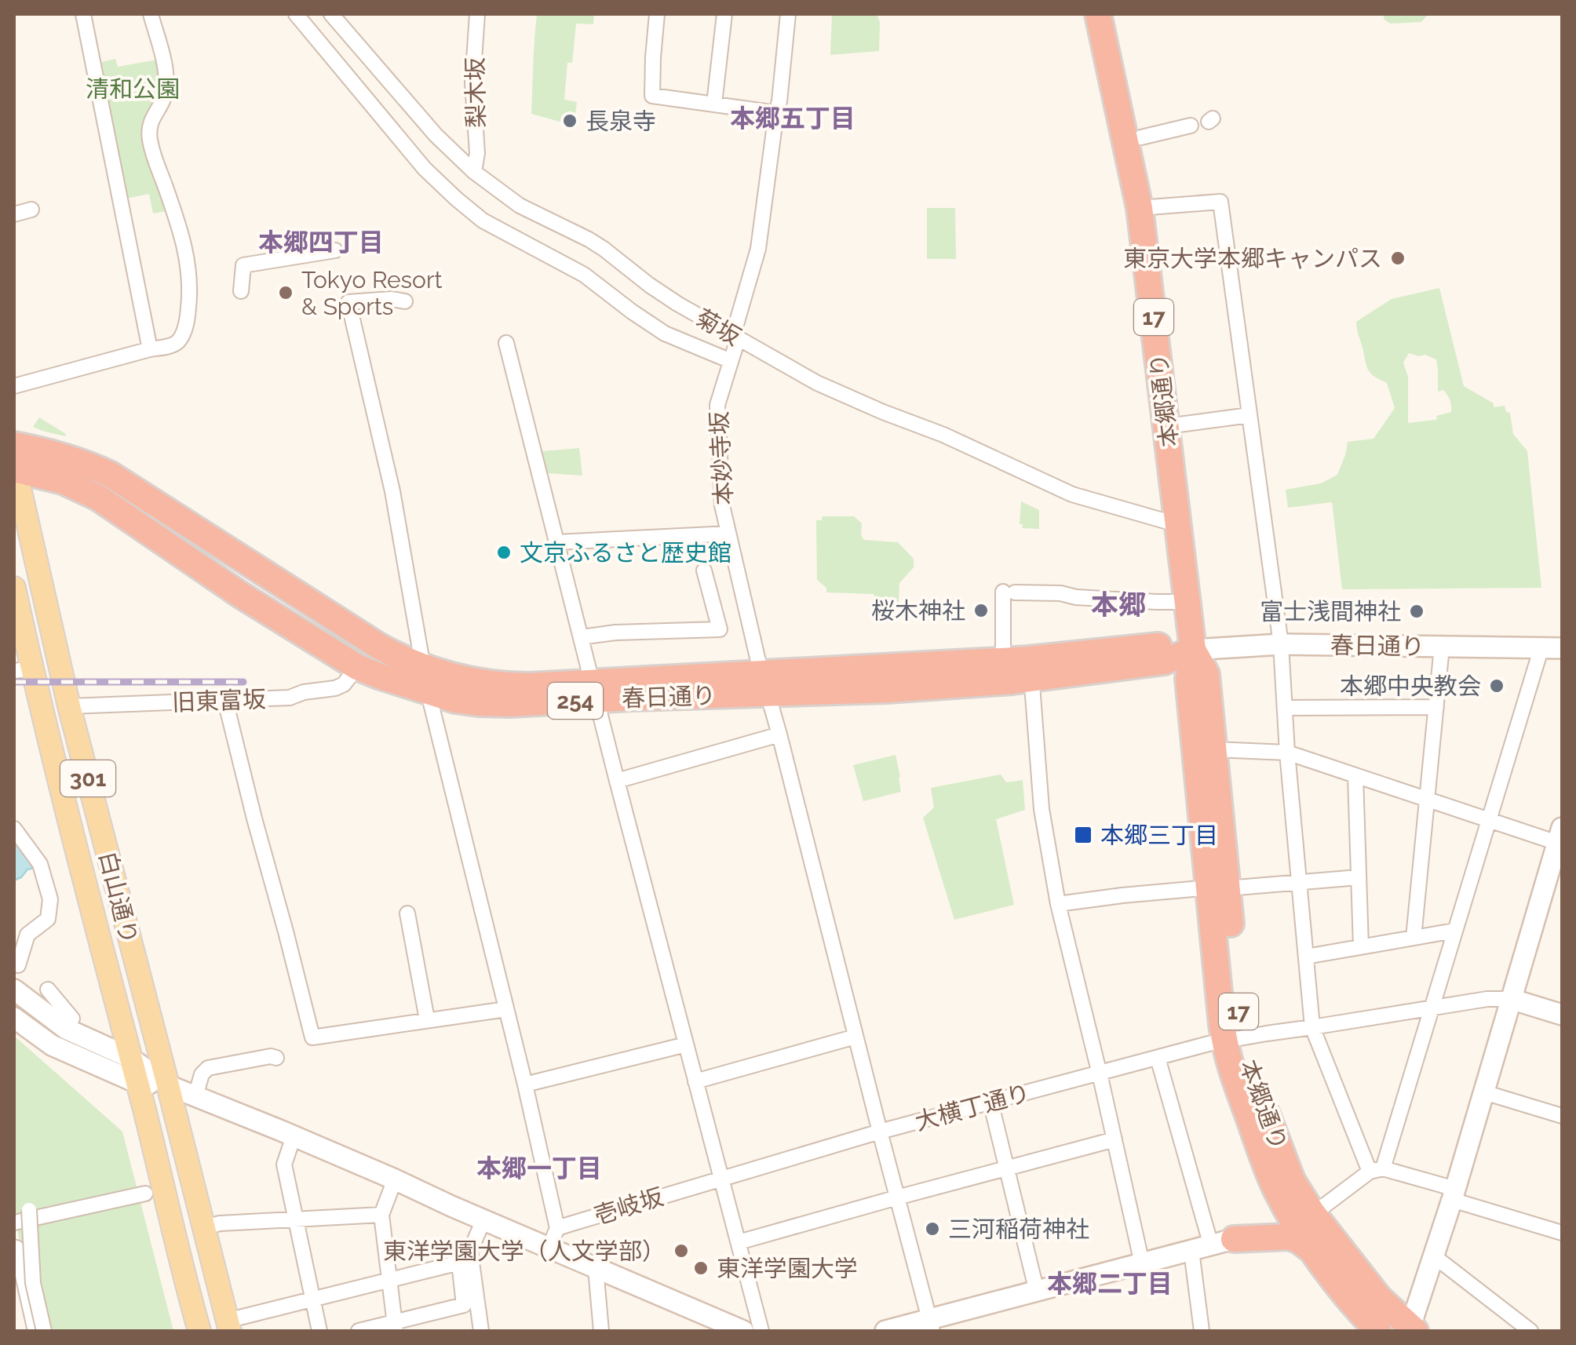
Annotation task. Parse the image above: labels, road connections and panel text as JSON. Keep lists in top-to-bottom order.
{
  "streets": {
    "highway": [
      "17",
      "本郷通り",
      "春日通り",
      "254"
    ],
    "main road": ["301", "白山通り"],
    "street": [
      "梨木坂",
      "菊坂",
      "本妙寺坂",
      "旧東富坂",
      "大横丁通り",
      "壱岐坂"
    ]
  },
  "crossings": [
    ["梨木坂", "菊坂"],
    ["菊坂", "本郷通り"],
    ["菊坂", "本妙寺坂"],
    ["本郷通り", "春日通り"],
    ["本郷通り", "大横丁通り"],
    ["本妙寺坂", "春日通り"],
    ["本妙寺坂", "大横丁通り"],
    ["春日通り", "旧東富坂"],
    ["春日通り", "白山通り"],
    ["旧東富坂", "白山通り"],
    ["大横丁通り", "壱岐坂"]
  ],
  "districts": [
    "本郷五丁目",
    "本郷四丁目",
    "本郷",
    "本郷一丁目",
    "本郷二丁目"
  ],
  "parks": ["清和公園"],
  "places": {
    "other": [
      "長泉寺",
      "東京大学本郷キャンパス",
      "Tokyo Resort & Sports",
      "文京ふるさと歴史館",
      "桜木神社",
      "富士浅間神社",
      "本郷中央教会",
      "三河稲荷神社",
      "東洋学園大学（人文学部）",
      "東洋学園大学"
    ],
    "transit": ["本郷三丁目"]
  }
}
